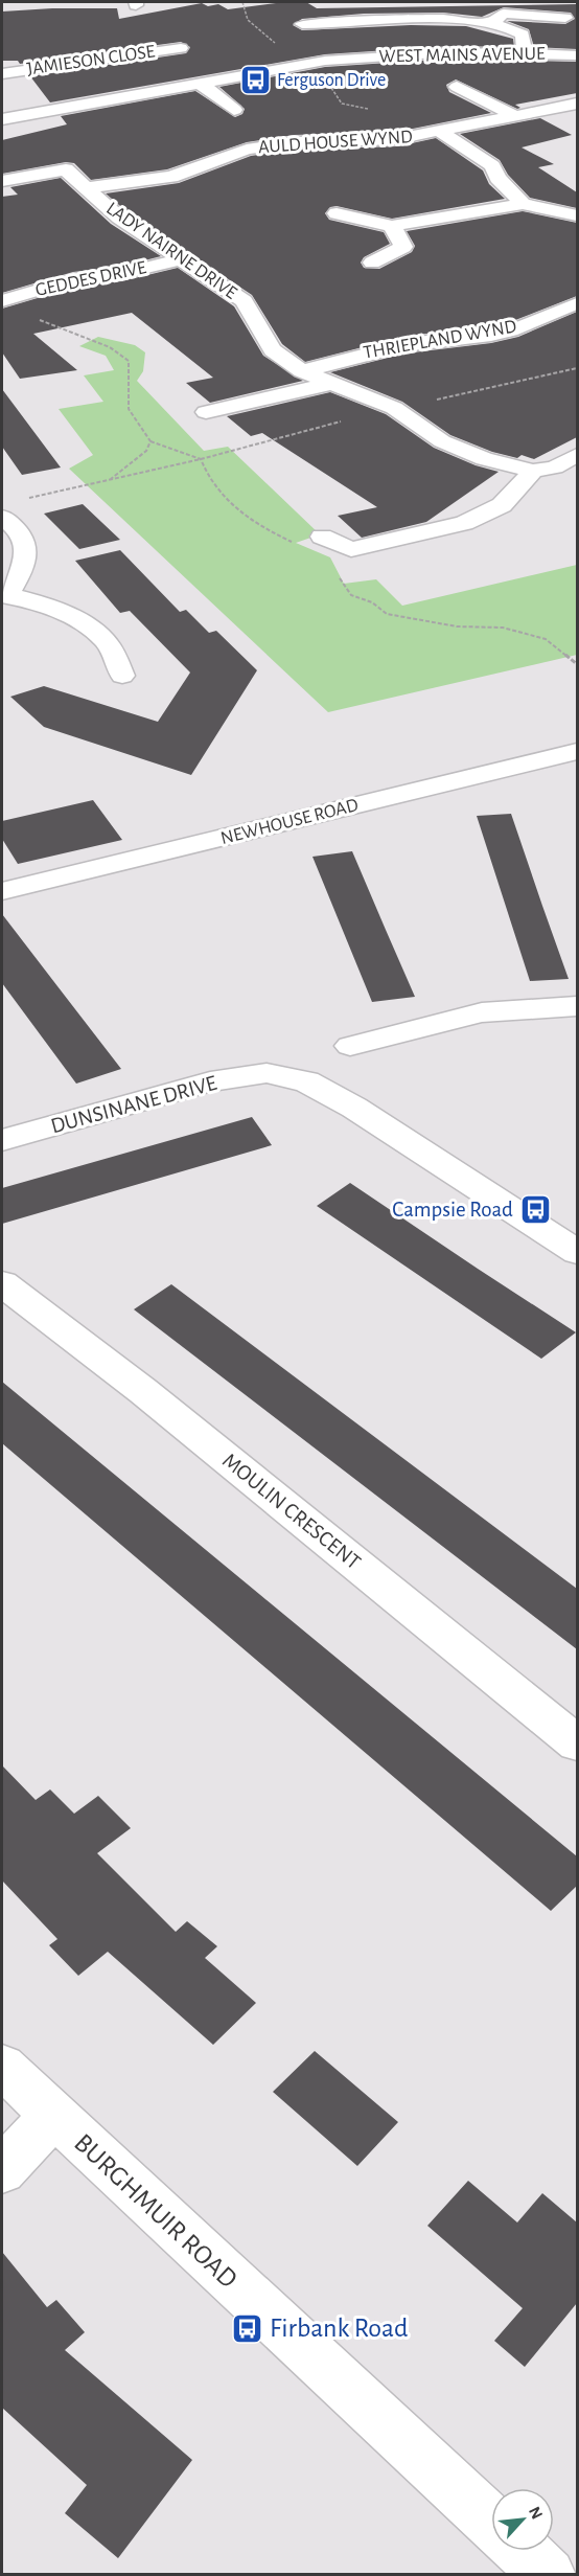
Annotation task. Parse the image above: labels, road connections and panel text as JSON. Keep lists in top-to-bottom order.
{
  "streets": {
    "street": [
      "WEST MAINS AVENUE",
      "JAMIESON CLOSE",
      "AULD HOUSE WYND",
      "LADY NAIRNE DRIVE",
      "GEDDES DRIVE",
      "THRIEPLAND WYND",
      "NEWHOUSE ROAD",
      "DUNSINANE DRIVE",
      "MOULIN CRESCENT",
      "BURGHMUIR ROAD"
    ]
  },
  "crossings": [
    ["AULD HOUSE WYND", "LADY NAIRNE DRIVE"],
    ["LADY NAIRNE DRIVE", "GEDDES DRIVE"],
    ["LADY NAIRNE DRIVE", "THRIEPLAND WYND"]
  ],
  "places": {
    "bus stop": ["Ferguson Drive", "Campsie Road", "Firbank Road"]
  },
  "north": "top right"
}
